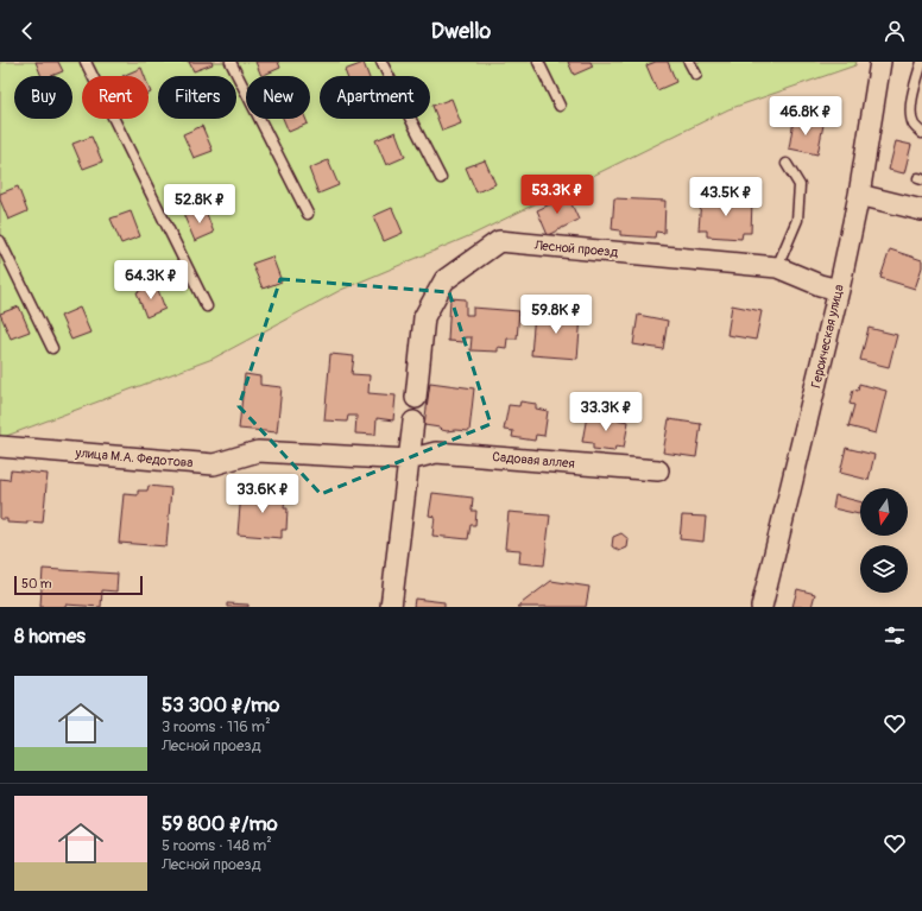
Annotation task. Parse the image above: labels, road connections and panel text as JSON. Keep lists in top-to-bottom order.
{
  "streets": {
    "street": [
      "Лесной проезд",
      "Героическая улица",
      "улица М.А. Федотова",
      "Садовая аллея"
    ]
  },
  "crossings": [
    ["Лесной проезд", "Героическая улица"],
    ["улица М.А. Федотова", "Садовая аллея"]
  ],
  "scale_bar": "50 m",
  "north": "bottom",
  "page": {
    "header": "Dwello",
    "chip": [
      "Buy",
      "Rent",
      "Filters",
      "New",
      "Apartment"
    ],
    "price": [
      "46.8K ₽",
      "53.3K ₽",
      "43.5K ₽",
      "52.8K ₽",
      "64.3K ₽",
      "59.8K ₽",
      "33.3K ₽",
      "33.6K ₽"
    ],
    "scale": "50 m",
    "heading": "8 homes",
    "list": [
      {
        "name": "53 300 ₽/mo",
        "note": "3 rooms · 116 m² · Лесной проезд"
      },
      {
        "name": "59 800 ₽/mo",
        "note": "5 rooms · 148 m² · Лесной проезд"
      }
    ]
  }
}
